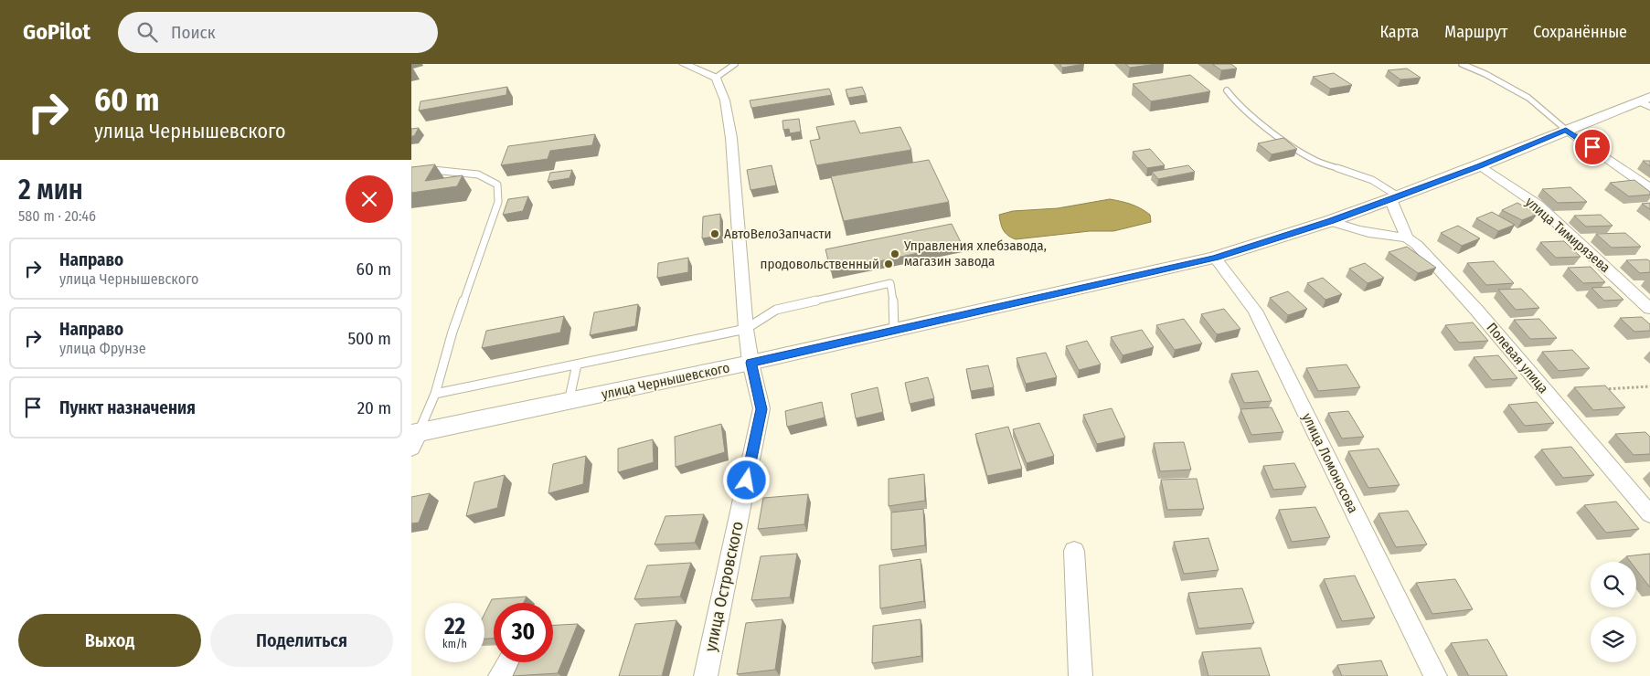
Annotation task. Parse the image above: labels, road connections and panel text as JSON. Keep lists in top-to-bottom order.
{
  "streets": {
    "main road": ["улица Чернышевского"],
    "street": [
      "улица Тимирязева",
      "Полевая улица",
      "улица Ломоносова",
      "улица Островского"
    ]
  },
  "crossings": [
    ["улица Тимирязева", "улица Чернышевского"],
    ["Полевая улица", "улица Чернышевского"],
    ["улица Чернышевского", "улица Ломоносова"],
    ["улица Чернышевского", "улица Островского"]
  ],
  "places": ["АвтоВелоЗапчасти", "Управления хлебзавода, магазин завода", "продовольственный"],
  "page": {
    "header": "GoPilot",
    "search": "Поиск",
    "nav": ["Карта", "Маршрут", "Сохранённые"],
    "turn": ["60 m", "улица Чернышевского"],
    "heading": ["2 мин", "580 m · 20:46"],
    "list": [
      {
        "name": "Направо",
        "note": "улица Чернышевского",
        "value": "60 m"
      },
      {
        "name": "Направо",
        "note": "улица Фрунзе",
        "value": "500 m"
      },
      {
        "name": "Пункт назначения",
        "value": "20 m"
      }
    ],
    "speed": "22 km/h",
    "limit": "30",
    "buttons": ["Выход", "Поделиться"]
  }
}
